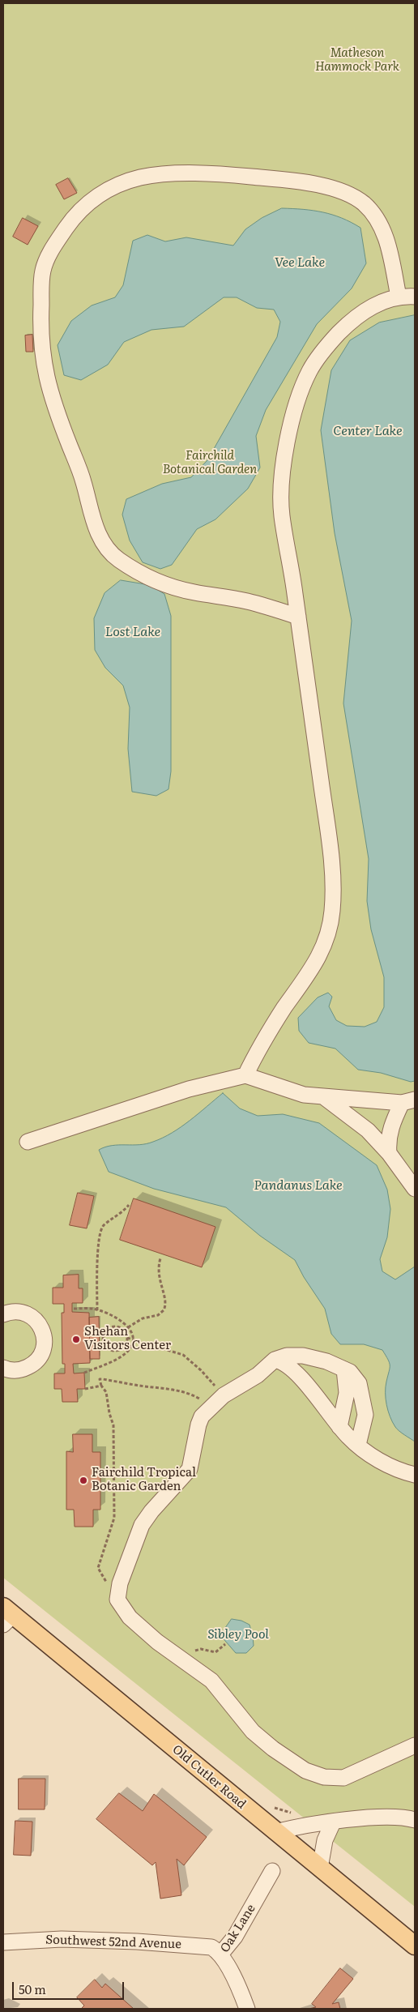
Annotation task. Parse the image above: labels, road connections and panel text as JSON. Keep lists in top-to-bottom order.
{
  "streets": {
    "main road": ["Old Cutler Road"],
    "street": ["Oak Lane", "Southwest 52nd Avenue"]
  },
  "crossings": [
    ["Oak Lane", "Southwest 52nd Avenue"]
  ],
  "water": [
    "Vee Lake",
    "Center Lake",
    "Lost Lake",
    "Pandanus Lake",
    "Sibley Pool"
  ],
  "parks": ["Matheson Hammock Park", "Fairchild Botanical Garden"],
  "places": ["Shehan Visitors Center", "Fairchild Tropical Botanic Garden"],
  "scale_bar": "50 m"
}
